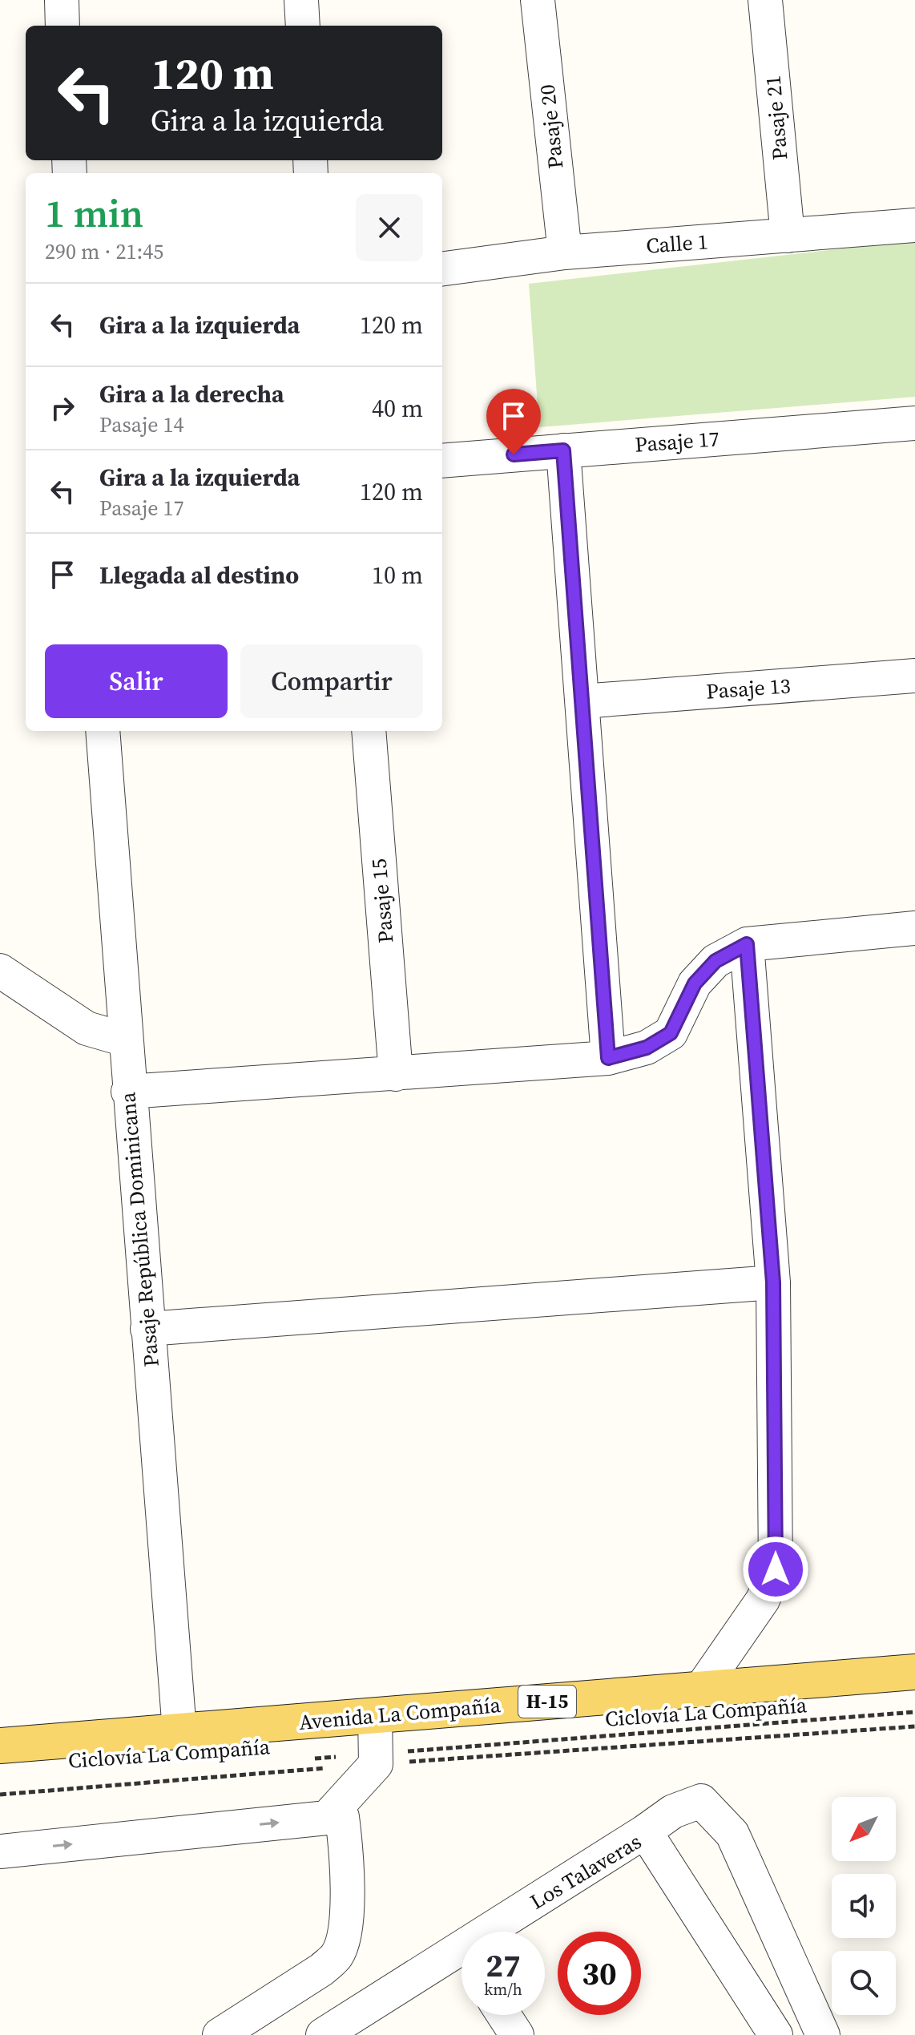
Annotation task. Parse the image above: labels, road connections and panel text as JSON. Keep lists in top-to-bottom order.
{
  "streets": {
    "main road": ["H-15", "Avenida La Compañía"],
    "street": [
      "Pasaje 21",
      "Pasaje 20",
      "Calle 1",
      "Pasaje 17",
      "Pasaje 13",
      "Pasaje 15",
      "Pasaje República Dominicana",
      "Los Talaveras"
    ],
    "path": ["Ciclovía La Compañía"]
  },
  "crossings": [
    ["Pasaje 21", "Calle 1"],
    ["Pasaje 20", "Calle 1"],
    ["Pasaje República Dominicana", "Avenida La Compañía"]
  ],
  "north": "bottom left",
  "page": {
    "turn": ["120 m", "Gira a la izquierda"],
    "heading": ["1 min", "290 m · 21:45"],
    "list": [
      {
        "name": "Gira a la izquierda",
        "value": "120 m"
      },
      {
        "name": "Gira a la derecha",
        "note": "Pasaje 14",
        "value": "40 m"
      },
      {
        "name": "Gira a la izquierda",
        "note": "Pasaje 17",
        "value": "120 m"
      },
      {
        "name": "Llegada al destino",
        "value": "10 m"
      }
    ],
    "buttons": ["Salir", "Compartir"],
    "speed": "27 km/h",
    "limit": "30"
  }
}
